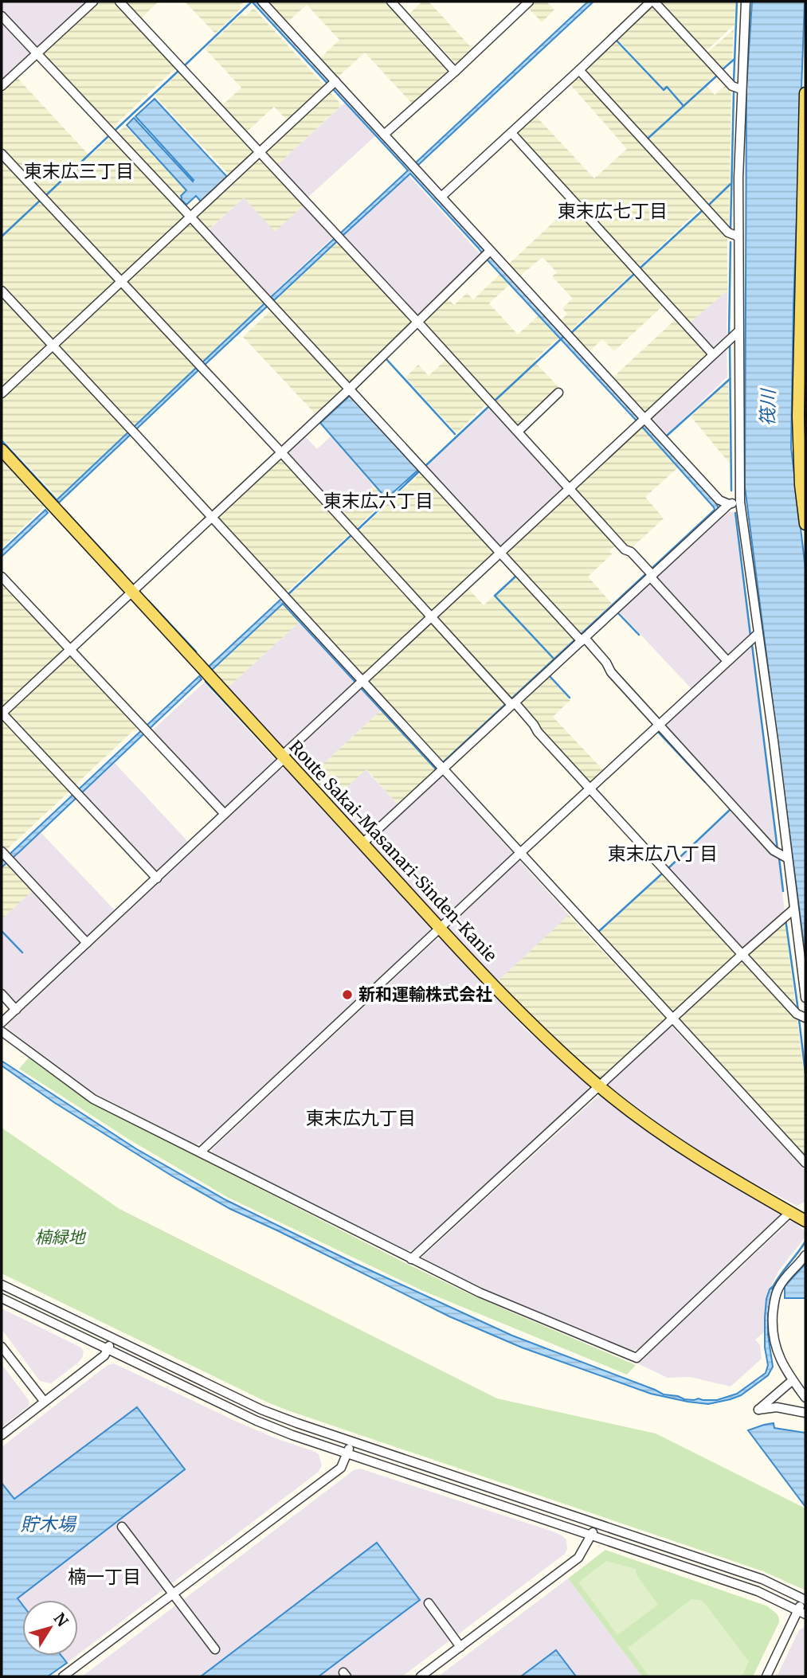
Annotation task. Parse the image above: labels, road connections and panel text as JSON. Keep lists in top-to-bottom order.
{
  "streets": {
    "main road": ["Route Sakai-Masanari-Sinden-Kanie"]
  },
  "districts": [
    "東末広三丁目",
    "東末広七丁目",
    "東末広六丁目",
    "東末広八丁目",
    "東末広九丁目",
    "楠一丁目"
  ],
  "water": ["筏川", "貯木場"],
  "parks": ["楠緑地"],
  "places": ["新和運輸株式会社"],
  "north": "top right"
}
